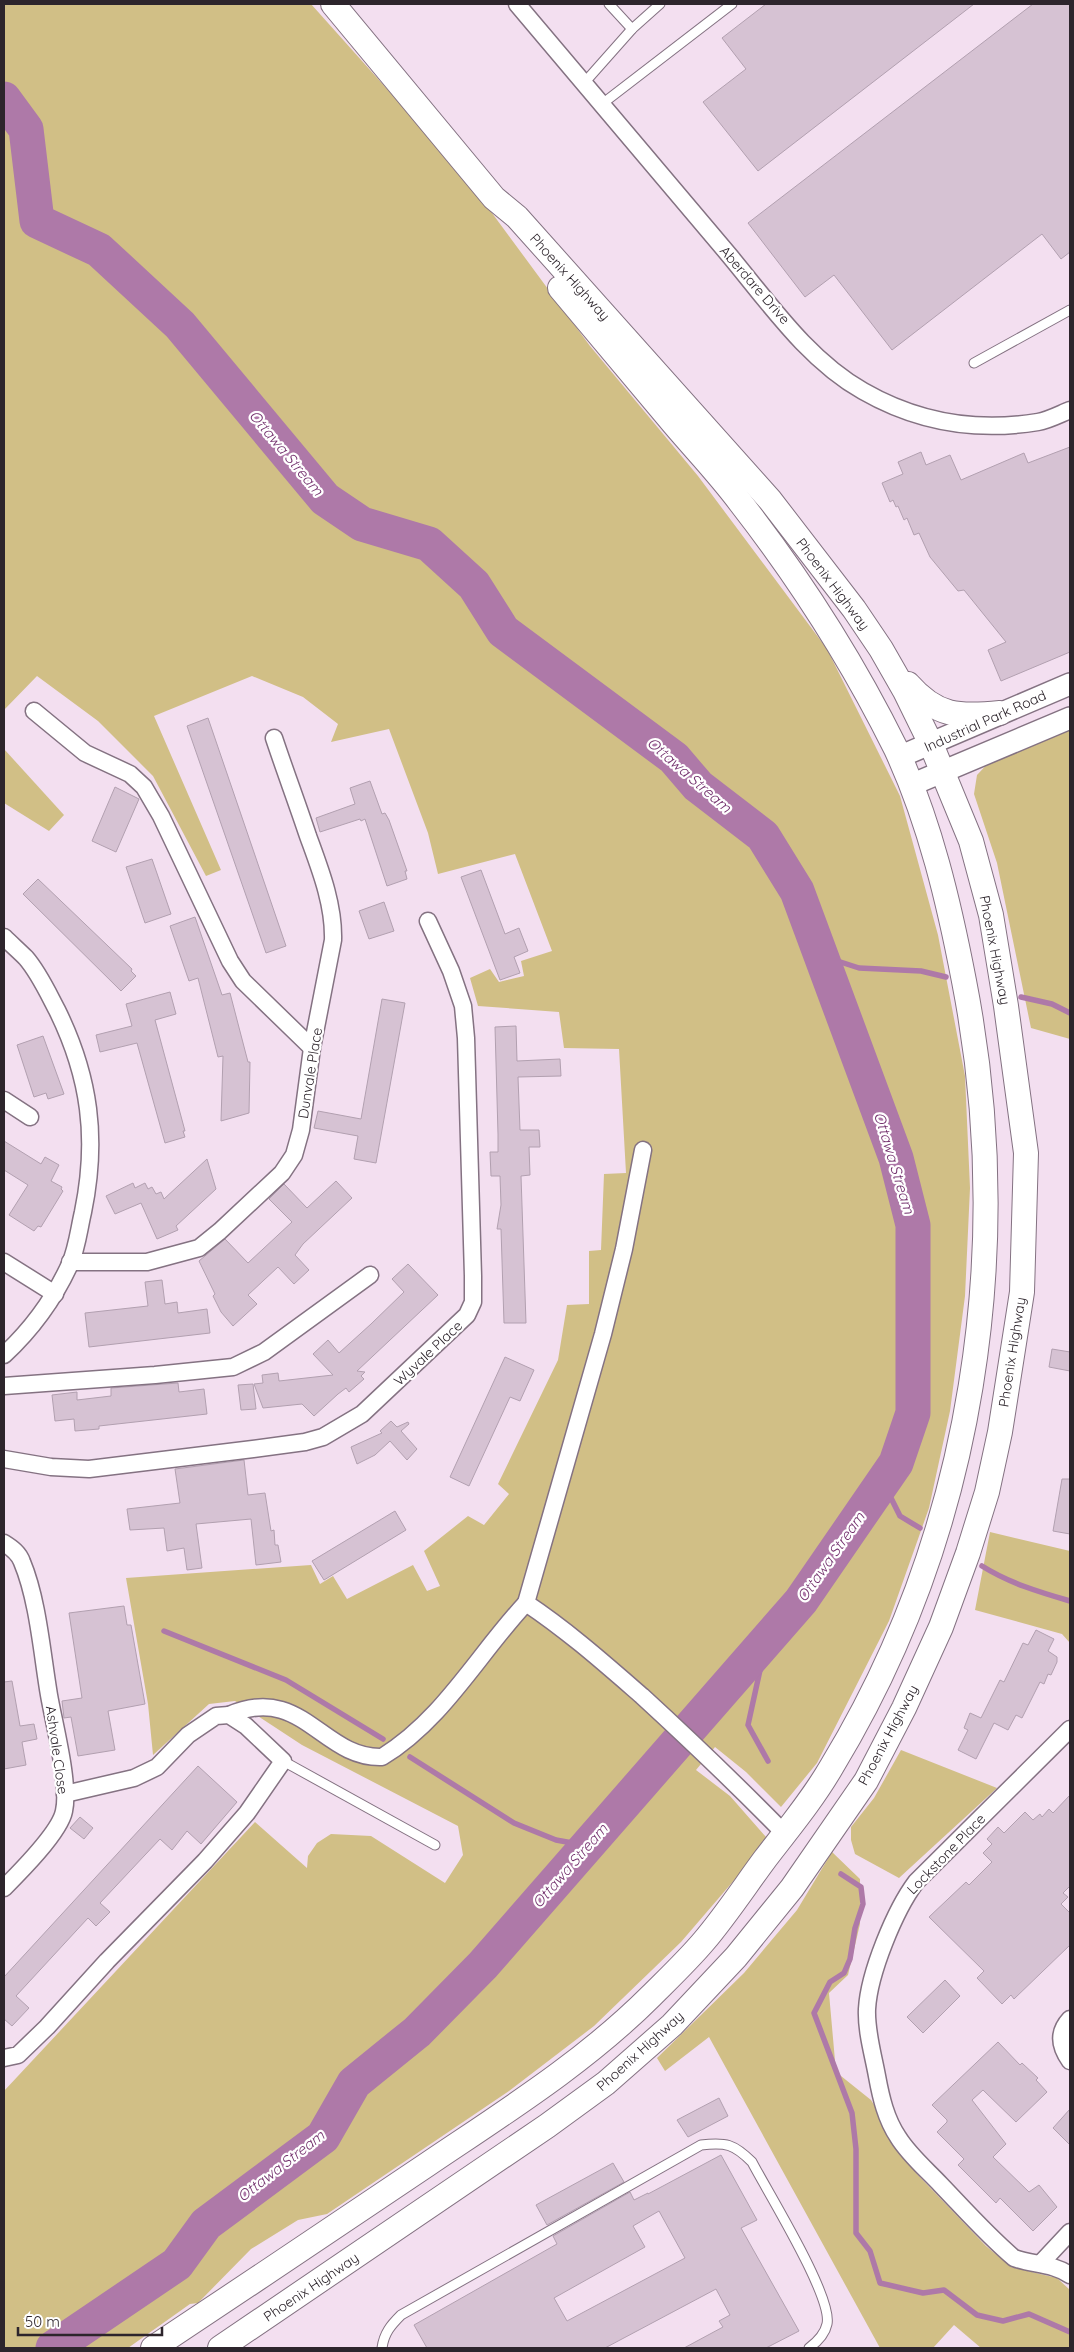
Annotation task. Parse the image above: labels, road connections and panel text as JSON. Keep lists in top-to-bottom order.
{
  "streets": {
    "main road": ["Phoenix Highway"],
    "street": [
      "Aberdare Drive",
      "Industrial Park Road",
      "Dunvale Place",
      "Wyvale Place",
      "Ashvale Close",
      "Lockstone Place"
    ]
  },
  "crossings": [
    ["Phoenix Highway", "Industrial Park Road"]
  ],
  "water": ["Ottawa Stream"],
  "scale_bar": "50 m"
}
